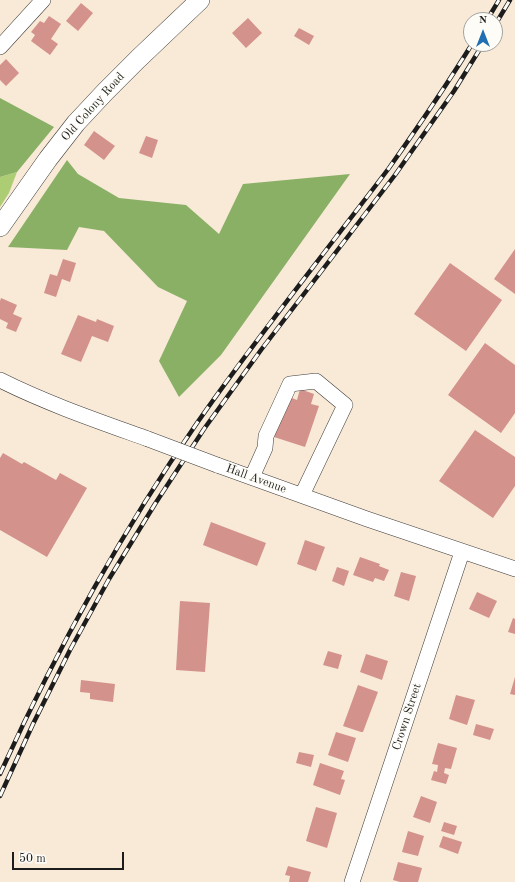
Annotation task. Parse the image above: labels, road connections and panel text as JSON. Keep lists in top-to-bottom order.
{
  "streets": {
    "main road": ["Old Colony Road"],
    "street": ["Hall Avenue", "Crown Street"]
  },
  "crossings": [
    ["Hall Avenue", "Crown Street"]
  ],
  "scale_bar": "50 m",
  "north": "top"
}
